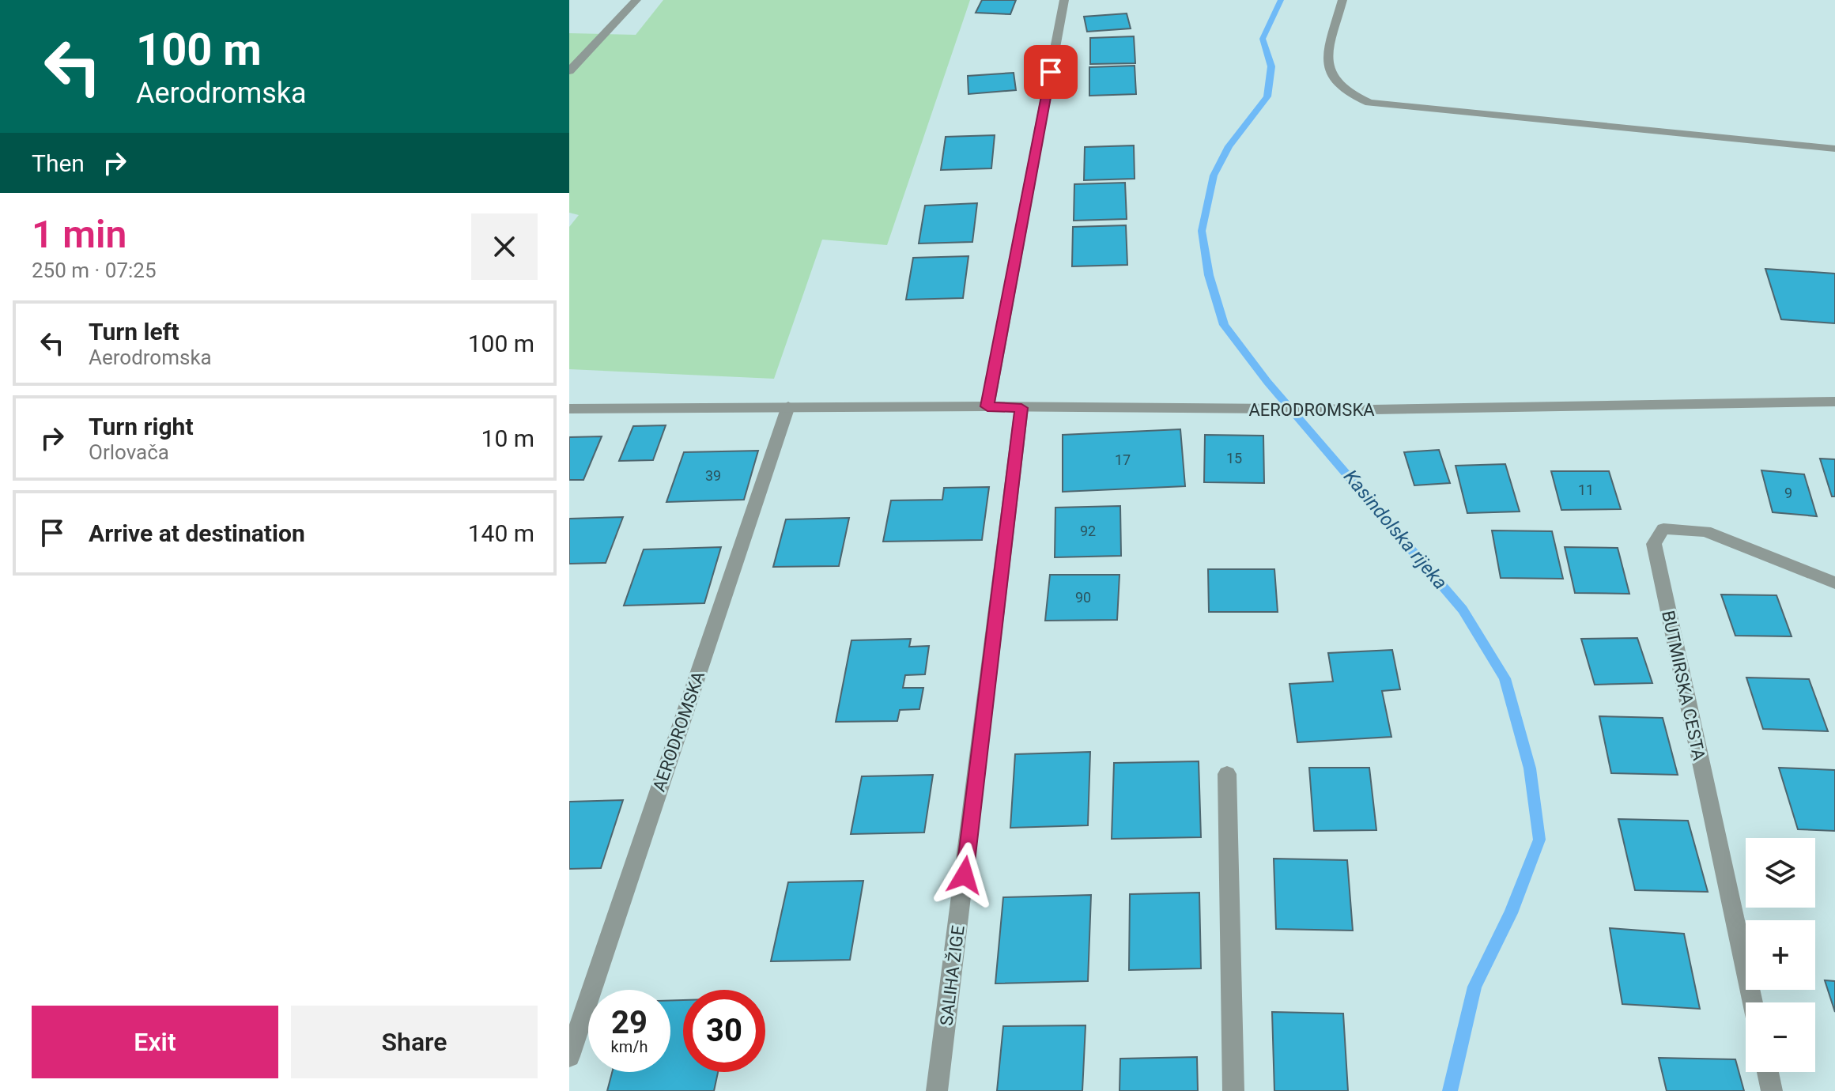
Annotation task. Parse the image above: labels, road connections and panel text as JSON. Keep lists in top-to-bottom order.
{
  "streets": {
    "street": ["AERODROMSKA", "BUTMIRSKA CESTA", "SALIHA ŽIGE"]
  },
  "crossings": [
    ["AERODROMSKA", "SALIHA ŽIGE"]
  ],
  "water": ["Kasindolska rijeka"],
  "house_numbers": [
    "15",
    "17",
    "39",
    "11",
    "9",
    "92",
    "90"
  ],
  "page": {
    "turn": ["100 m", "Aerodromska"],
    "then": "Then",
    "heading": ["1 min", "250 m · 07:25"],
    "list": [
      {
        "name": "Turn left",
        "note": "Aerodromska",
        "value": "100 m"
      },
      {
        "name": "Turn right",
        "note": "Orlovača",
        "value": "10 m"
      },
      {
        "name": "Arrive at destination",
        "value": "140 m"
      }
    ],
    "map_buttons": ["+", "−"],
    "speed": "29 km/h",
    "limit": "30",
    "buttons": ["Exit", "Share"]
  }
}
